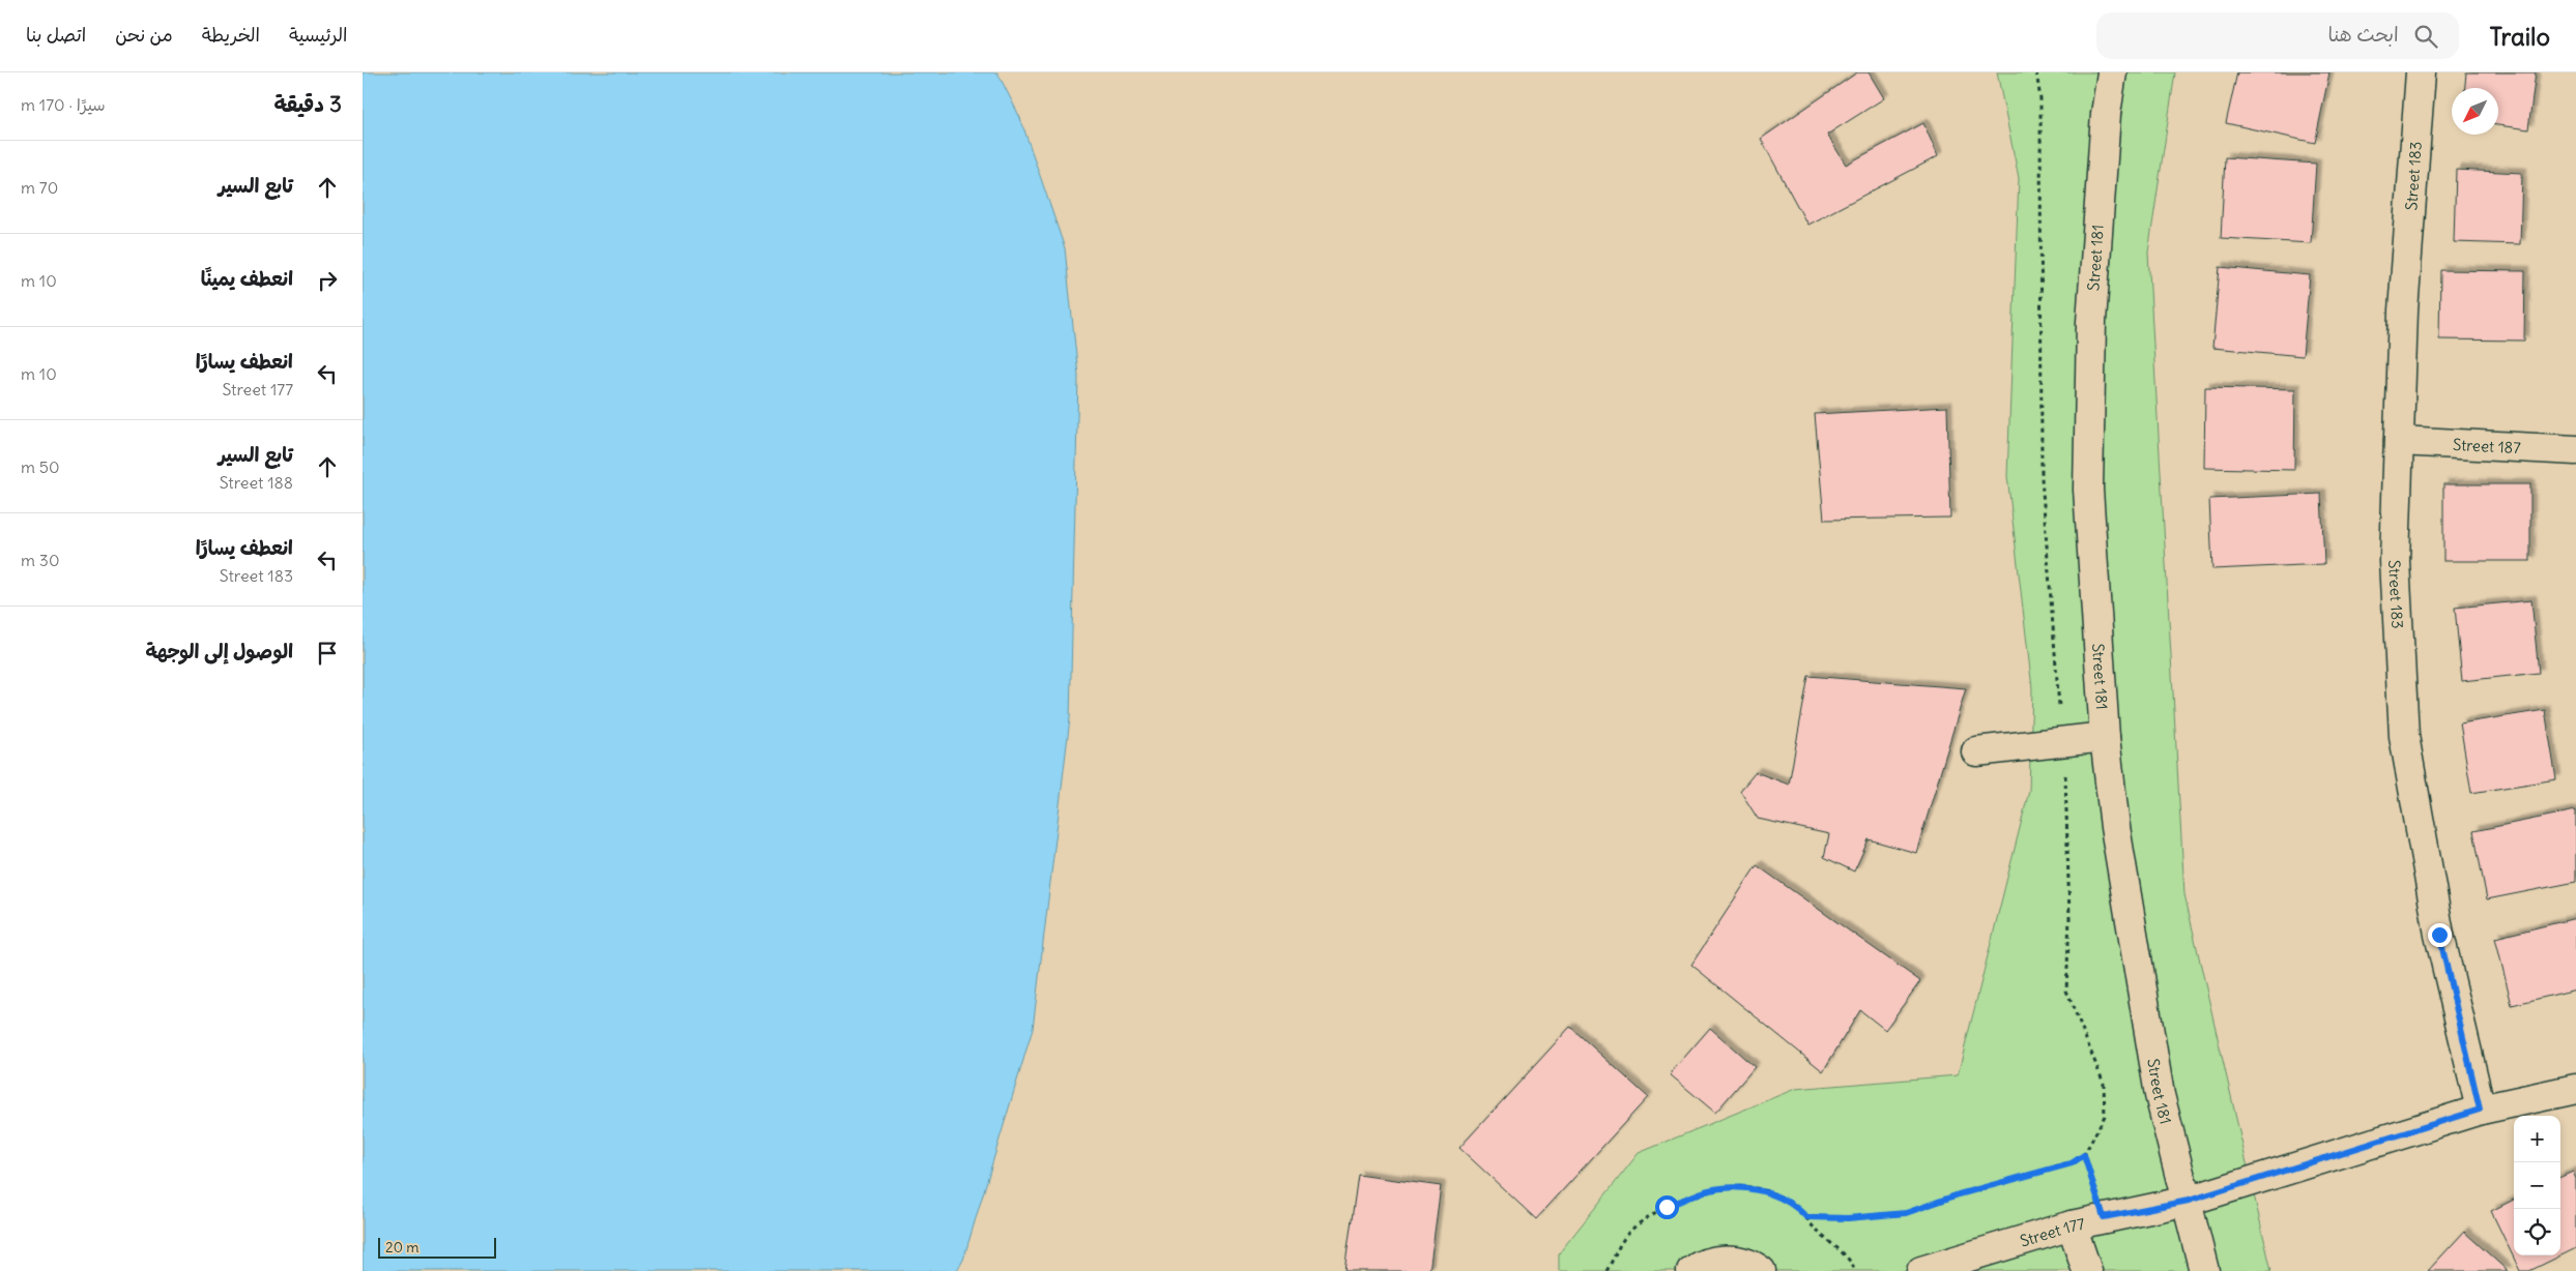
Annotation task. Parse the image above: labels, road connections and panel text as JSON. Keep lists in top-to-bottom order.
{
  "streets": {
    "street": [
      "Street 183",
      "Street 181",
      "Street 187",
      "Street 177"
    ]
  },
  "crossings": [
    ["Street 183", "Street 187"],
    ["Street 183", "Street 177"],
    ["Street 181", "Street 177"]
  ],
  "scale_bar": "20 m",
  "north": "bottom left",
  "page": {
    "header": "Trailo",
    "search": "ابحث هنا",
    "nav": [
      "الرئيسية",
      "الخريطة",
      "من نحن",
      "اتصل بنا"
    ],
    "heading": ["3 دقيقة", "سيرًا · 170 m"],
    "list": [
      ["تابع السير", "70 m"],
      ["انعطف يمينًا", "10 m"],
      ["انعطف يسارًا", "Street 177", "10 m"],
      ["تابع السير", "Street 188", "50 m"],
      ["انعطف يسارًا", "Street 183", "30 m"],
      "الوصول إلى الوجهة"
    ],
    "map_buttons": ["+", "−"],
    "scale": "20 m"
  }
}
